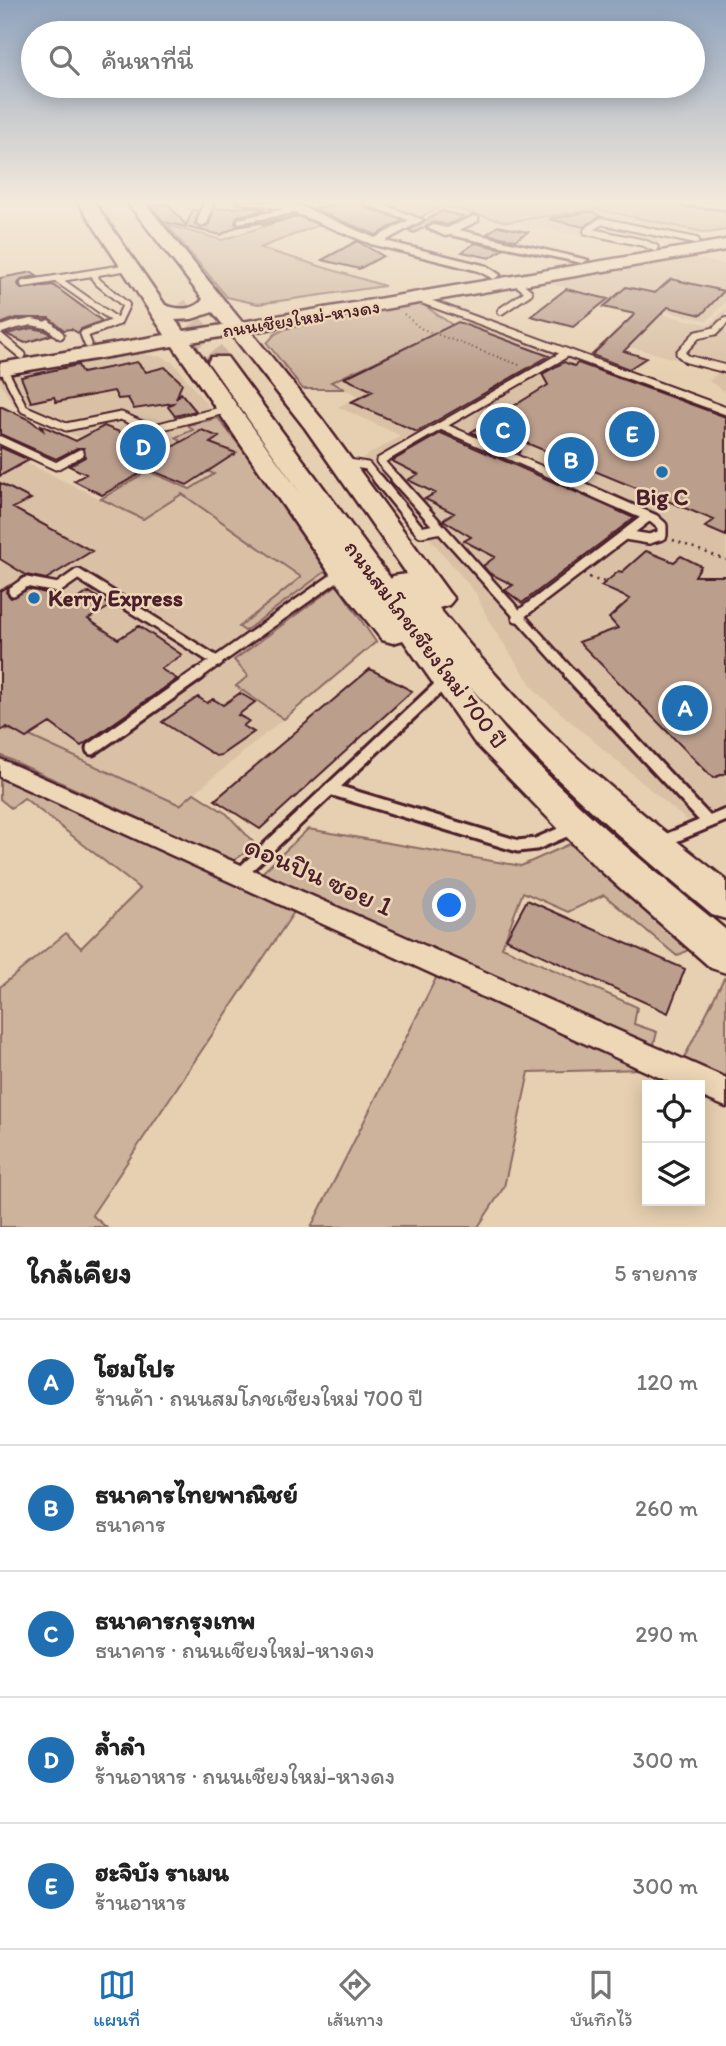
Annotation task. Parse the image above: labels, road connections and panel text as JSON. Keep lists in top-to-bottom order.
{
  "streets": {
    "main road": ["ถนนเชียงใหม่-หางดง", "ถนนสมโภชเชียงใหม่ 700 ปี"],
    "street": ["ดอนปิน ซอย 1"]
  },
  "places": ["Big C", "Kerry Express"],
  "page": {
    "search": "ค้นหาที่นี่",
    "pins": [
      "C",
      "E",
      "D",
      "B",
      "A"
    ],
    "heading": ["ใกล้เคียง", "5 รายการ"],
    "list": [
      {
        "mark": "A",
        "name": "โฮมโปร",
        "note": "ร้านค้า · ถนนสมโภชเชียงใหม่ 700 ปี",
        "value": "120 m"
      },
      {
        "mark": "B",
        "name": "ธนาคารไทยพาณิชย์",
        "note": "ธนาคาร",
        "value": "260 m"
      },
      {
        "mark": "C",
        "name": "ธนาคารกรุงเทพ",
        "note": "ธนาคาร · ถนนเชียงใหม่-หางดง",
        "value": "290 m"
      },
      {
        "mark": "D",
        "name": "ล้ำลำ",
        "note": "ร้านอาหาร · ถนนเชียงใหม่-หางดง",
        "value": "300 m"
      },
      {
        "mark": "E",
        "name": "ฮะจิบัง ราเมน",
        "note": "ร้านอาหาร",
        "value": "300 m"
      }
    ],
    "nav": ["แผนที่", "เส้นทาง", "บันทึกไว้"]
  }
}
